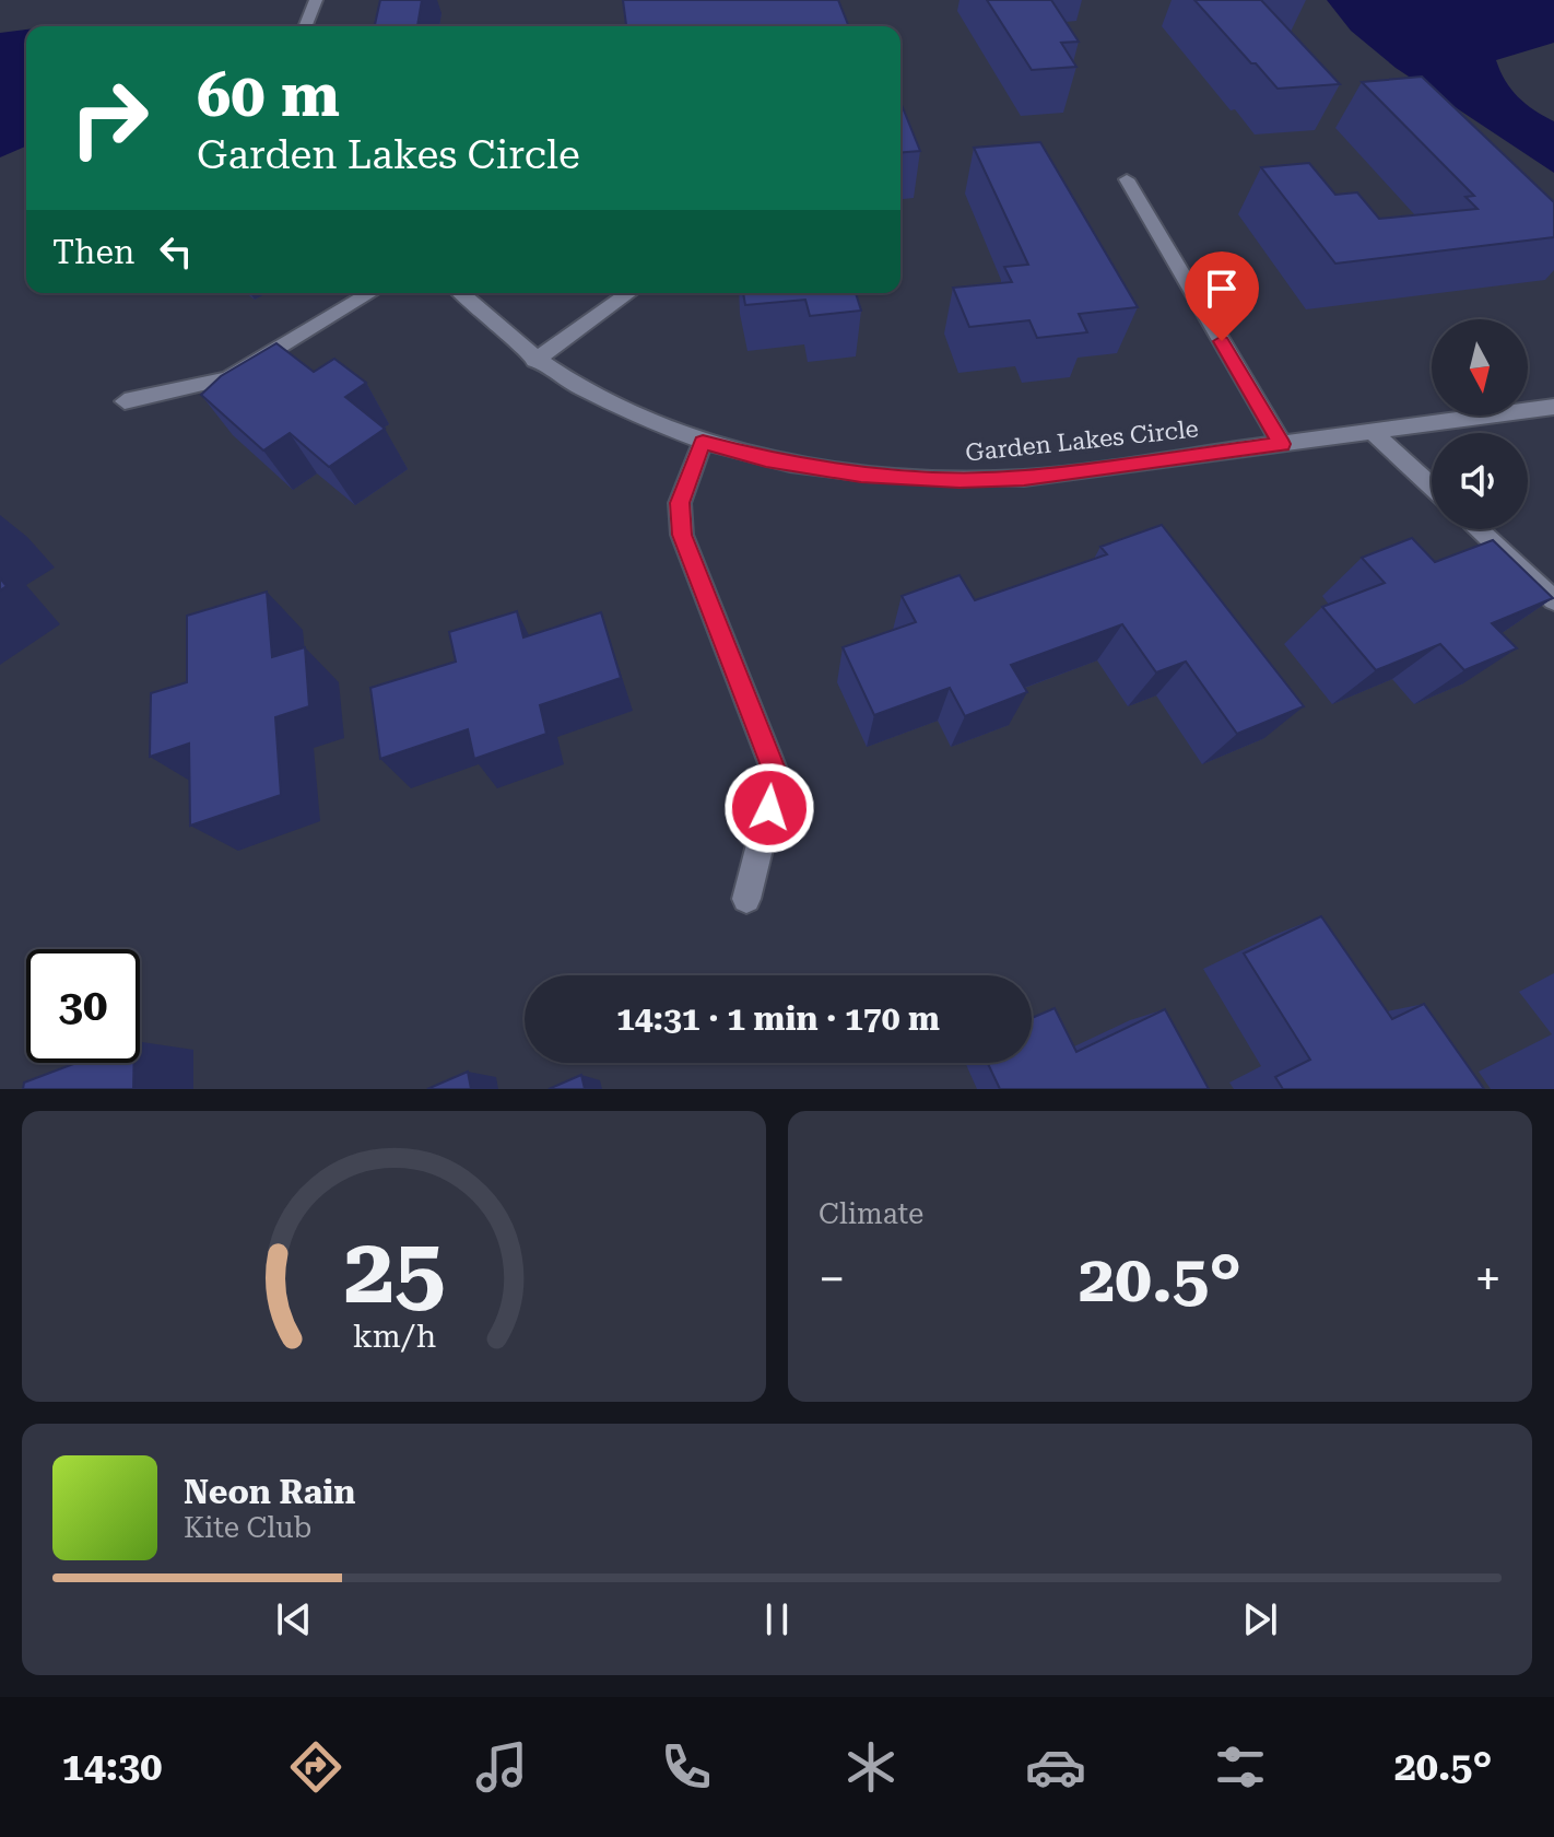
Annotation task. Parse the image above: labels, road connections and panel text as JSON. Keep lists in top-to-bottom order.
{
  "streets": {
    "street": ["Garden Lakes Circle"]
  },
  "north": "bottom",
  "page": {
    "turn": ["60 m", "Garden Lakes Circle"],
    "then": "Then",
    "limit": "30",
    "trip": "14:31 · 1 min · 170 m",
    "tile": "Climate",
    "heat": ["−", "20.5°", "+"],
    "song": ["Neon Rain", "Kite Club"],
    "tabs": ["14:30", "20.5°"],
    "gauge": ["25", "km/h"]
  }
}
